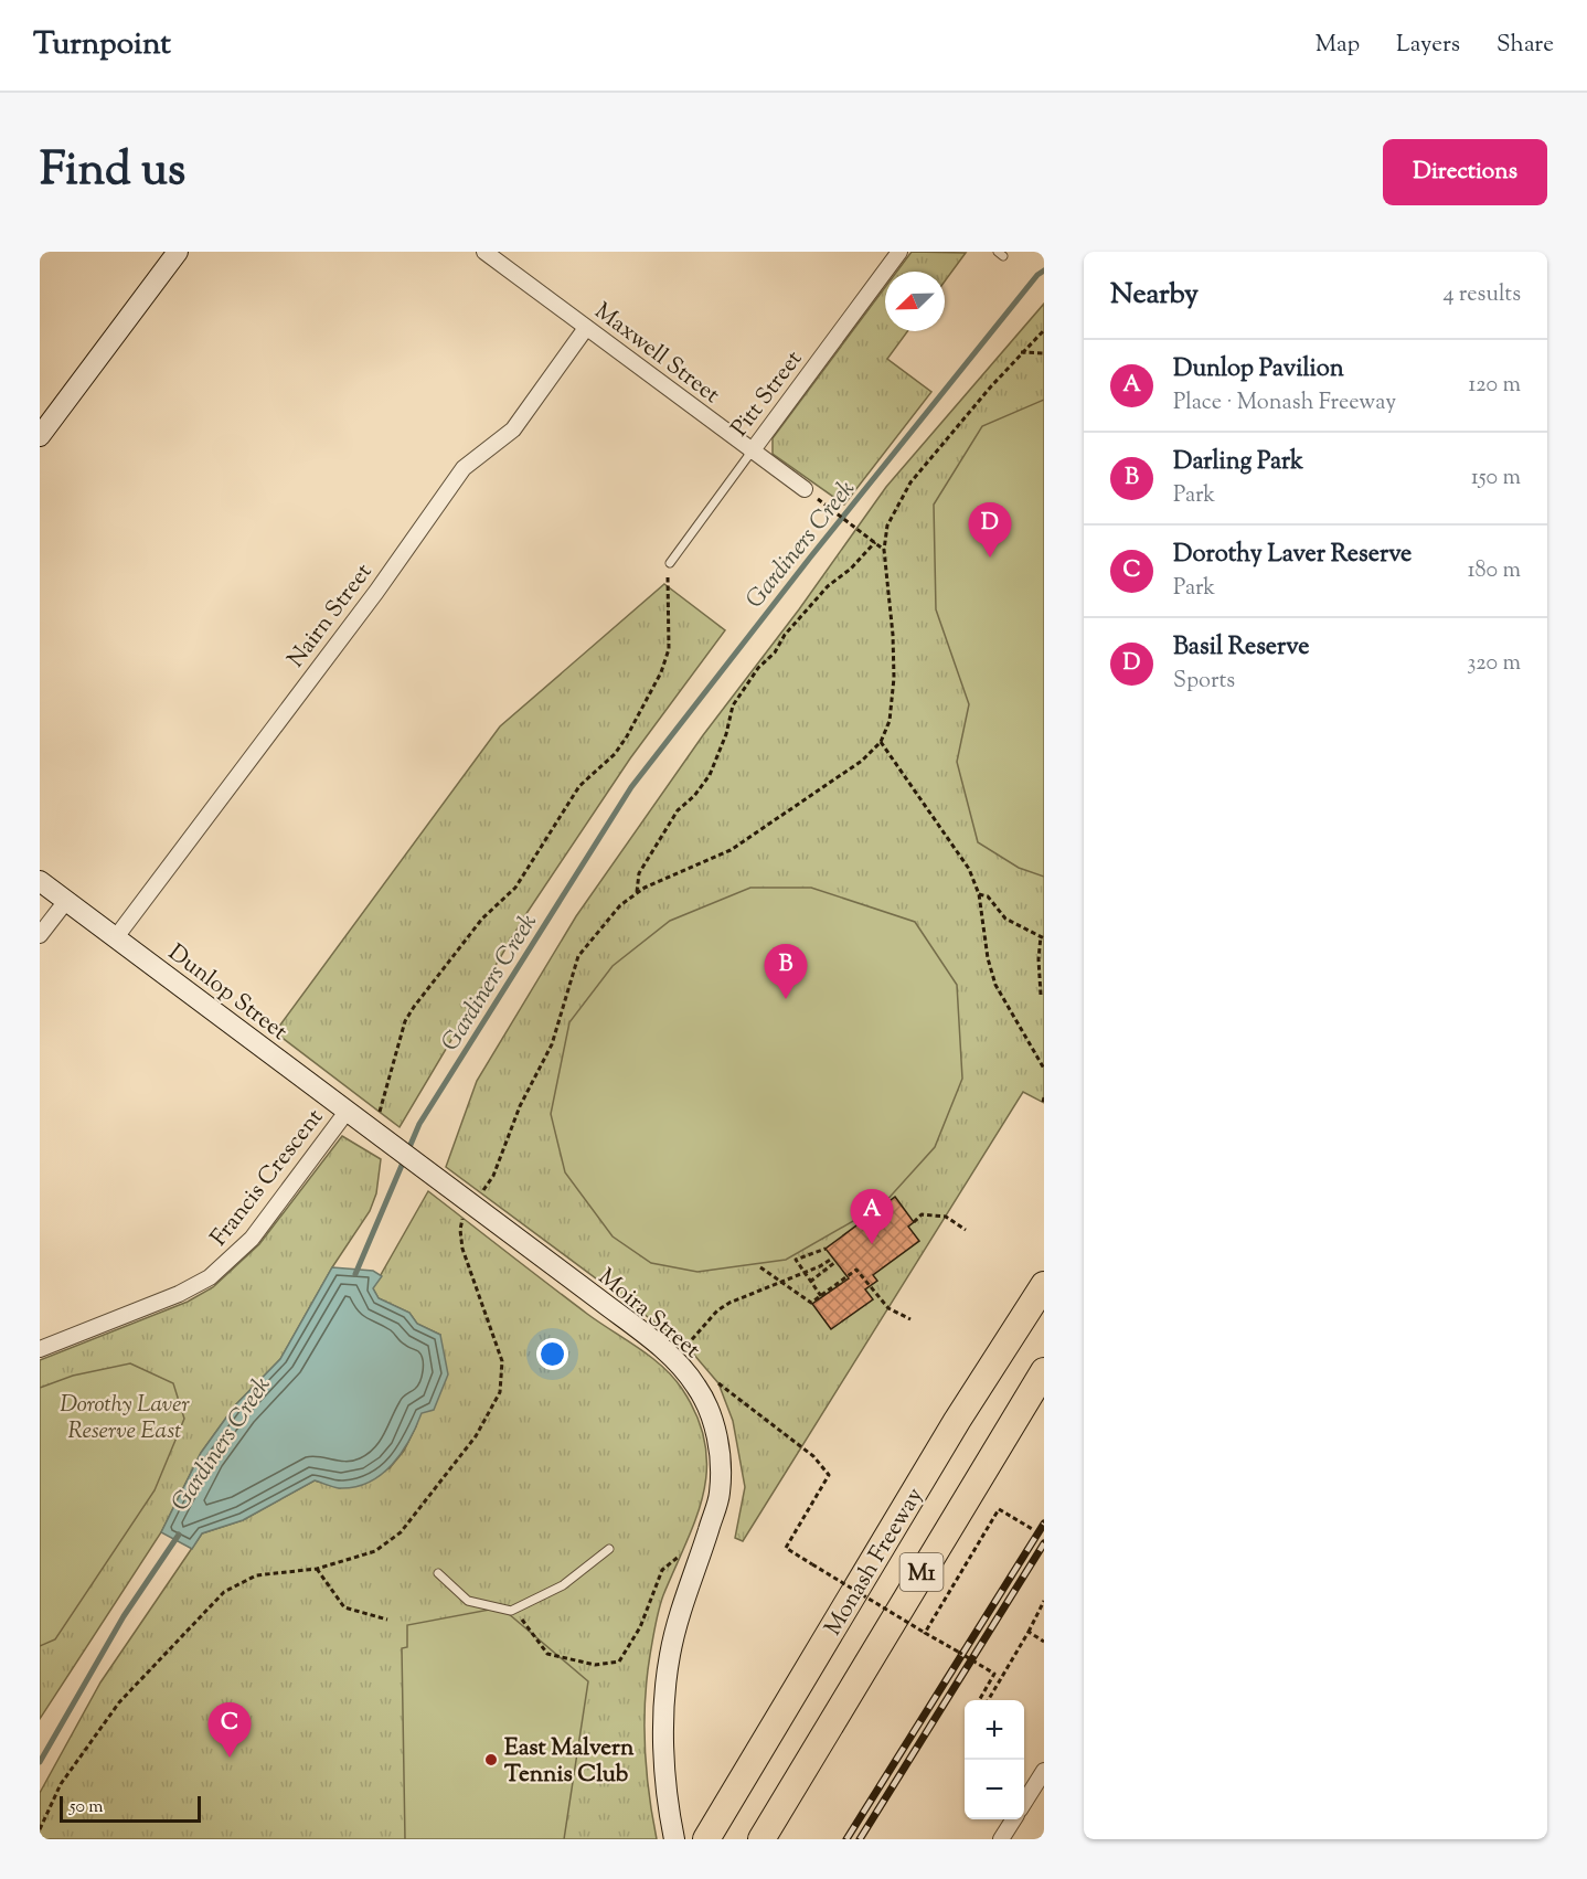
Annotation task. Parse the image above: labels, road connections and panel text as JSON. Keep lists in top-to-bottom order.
{
  "streets": {
    "highway": ["Monash Freeway", "M1"],
    "main road": ["Dunlop Street", "Moira Street"],
    "street": [
      "Maxwell Street",
      "Pitt Street",
      "Nairn Street",
      "Francis Crescent"
    ]
  },
  "crossings": [
    ["Maxwell Street", "Pitt Street"],
    ["Maxwell Street", "Nairn Street"],
    ["Nairn Street", "Dunlop Street"],
    ["Dunlop Street", "Francis Crescent"],
    ["Dunlop Street", "Moira Street"]
  ],
  "water": ["Gardiners Creek"],
  "parks": ["Dorothy Laver Reserve East"],
  "places": ["East Malvern Tennis Club"],
  "scale_bar": "50 m",
  "north": "bottom left",
  "page": {
    "header": "Turnpoint",
    "nav": ["Map", "Layers", "Share"],
    "title": "Find us",
    "buttons": "Directions",
    "heading": ["Nearby", "4 results"],
    "list": [
      {
        "mark": "A",
        "name": "Dunlop Pavilion",
        "note": "Place · Monash Freeway",
        "value": "120 m"
      },
      {
        "mark": "B",
        "name": "Darling Park",
        "note": "Park",
        "value": "150 m"
      },
      {
        "mark": "C",
        "name": "Dorothy Laver Reserve",
        "note": "Park",
        "value": "180 m"
      },
      {
        "mark": "D",
        "name": "Basil Reserve",
        "note": "Sports",
        "value": "320 m"
      }
    ],
    "pins": [
      "D",
      "B",
      "A",
      "C"
    ],
    "map_buttons": ["+", "−"],
    "scale": "50 m"
  }
}
